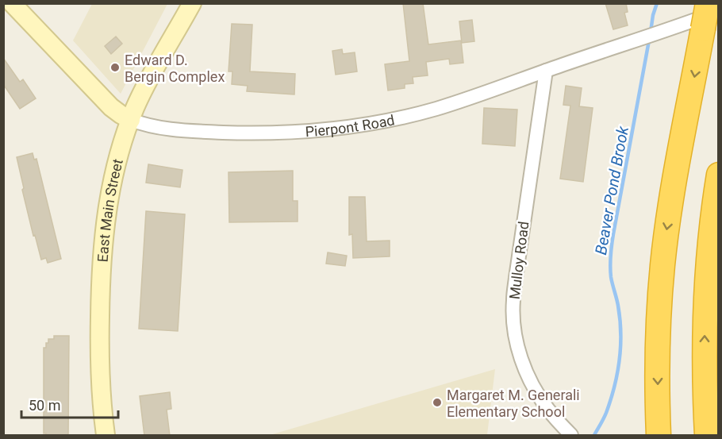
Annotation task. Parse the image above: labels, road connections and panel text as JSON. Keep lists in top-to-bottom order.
{
  "streets": {
    "main road": ["Pierpont Road", "East Main Street"],
    "street": ["Mulloy Road"]
  },
  "crossings": [
    ["Pierpont Road", "East Main Street"],
    ["Pierpont Road", "Mulloy Road"]
  ],
  "water": ["Beaver Pond Brook"],
  "places": ["Edward D. Bergin Complex", "Margaret M. Generali Elementary School"],
  "scale_bar": "50 m"
}
